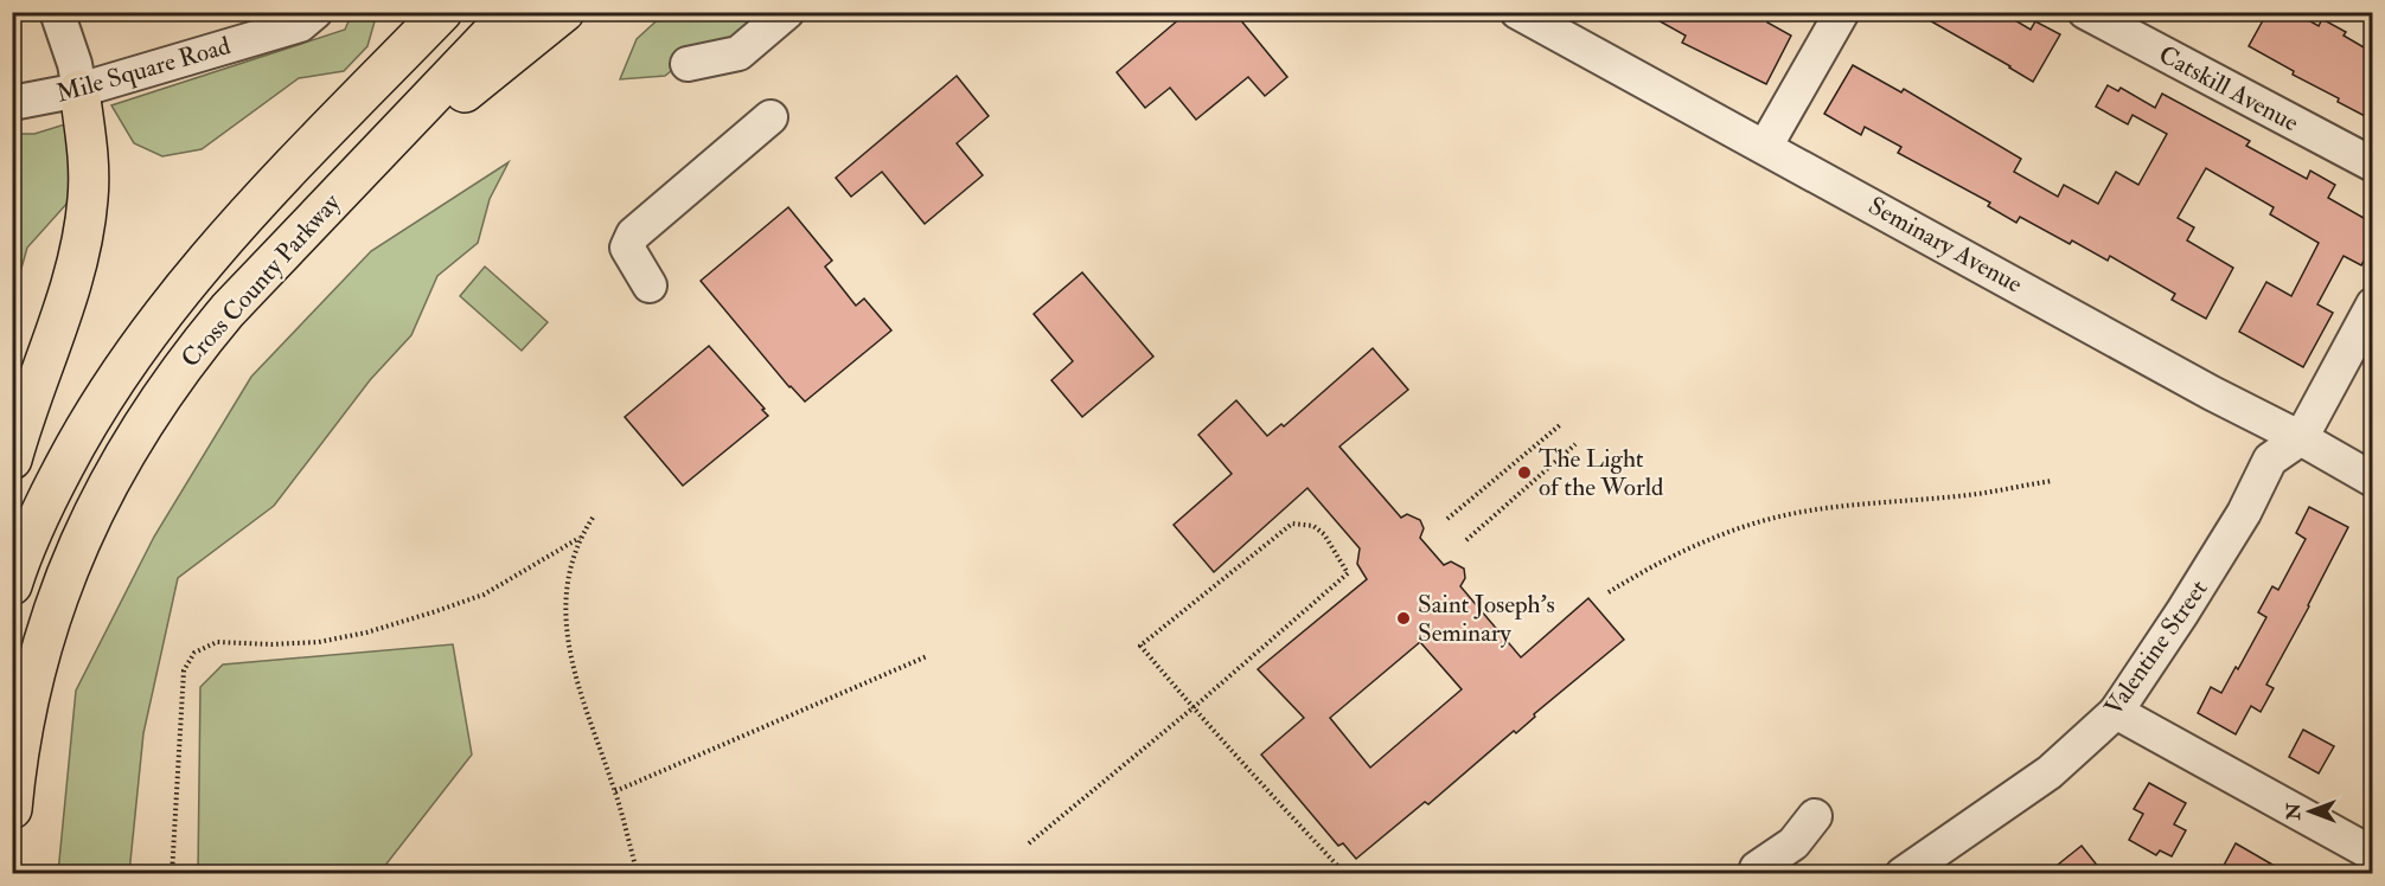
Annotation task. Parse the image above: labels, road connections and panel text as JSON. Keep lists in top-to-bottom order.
{
  "streets": {
    "highway": ["Cross County Parkway"],
    "street": [
      "Mile Square Road",
      "Catskill Avenue",
      "Seminary Avenue",
      "Valentine Street"
    ]
  },
  "crossings": [
    ["Seminary Avenue", "Valentine Street"]
  ],
  "places": ["The Light of the World", "Saint Joseph's Seminary"],
  "north": "left"
}
